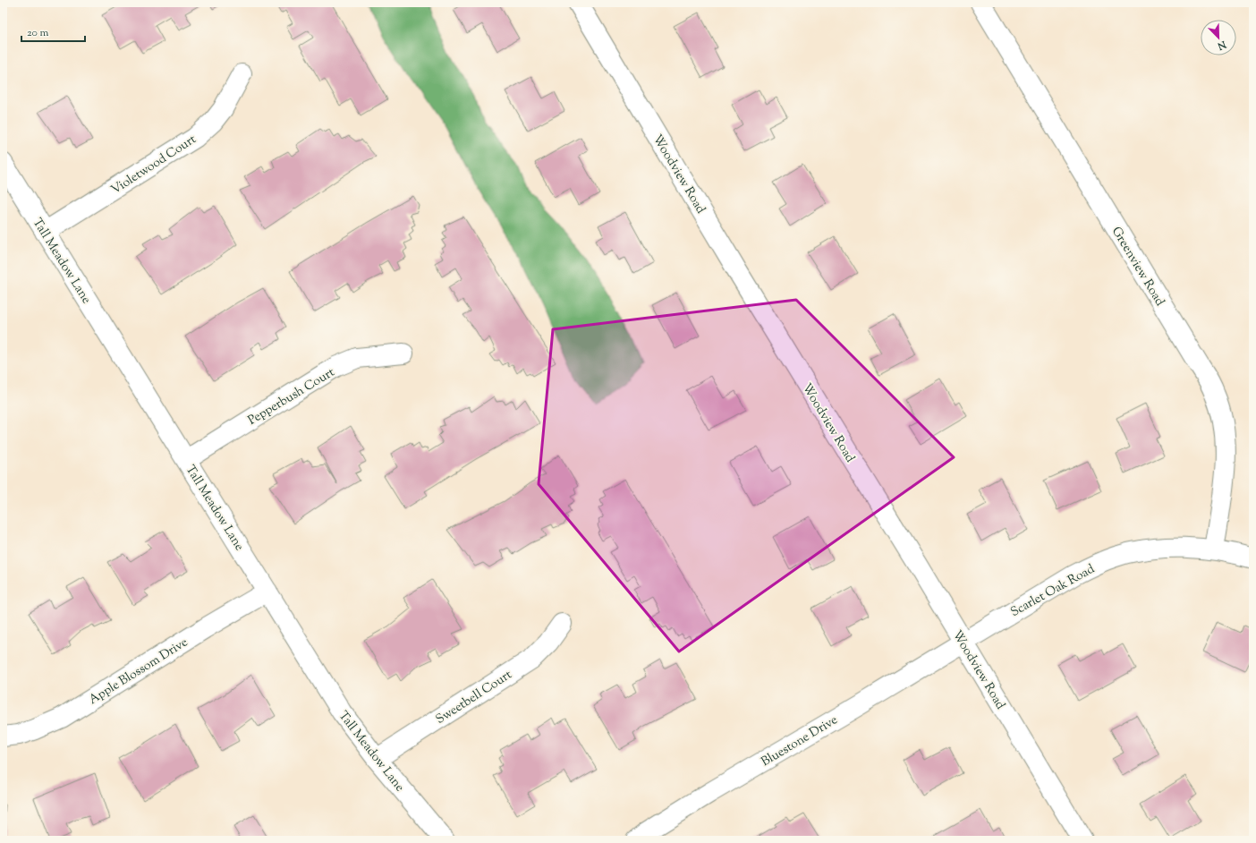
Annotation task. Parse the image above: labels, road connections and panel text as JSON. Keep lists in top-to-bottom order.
{
  "streets": {
    "street": [
      "Violetwood Court",
      "Woodview Road",
      "Tall Meadow Lane",
      "Greenview Road",
      "Pepperbush Court",
      "Scarlet Oak Road",
      "Apple Blossom Drive",
      "Sweetbell Court",
      "Bluestone Drive"
    ]
  },
  "crossings": [
    ["Violetwood Court", "Tall Meadow Lane"],
    ["Woodview Road", "Scarlet Oak Road"],
    ["Woodview Road", "Bluestone Drive"],
    ["Tall Meadow Lane", "Pepperbush Court"],
    ["Tall Meadow Lane", "Apple Blossom Drive"],
    ["Tall Meadow Lane", "Sweetbell Court"],
    ["Greenview Road", "Scarlet Oak Road"],
    ["Scarlet Oak Road", "Bluestone Drive"]
  ],
  "scale_bar": "20 m",
  "north": "bottom right"
}
